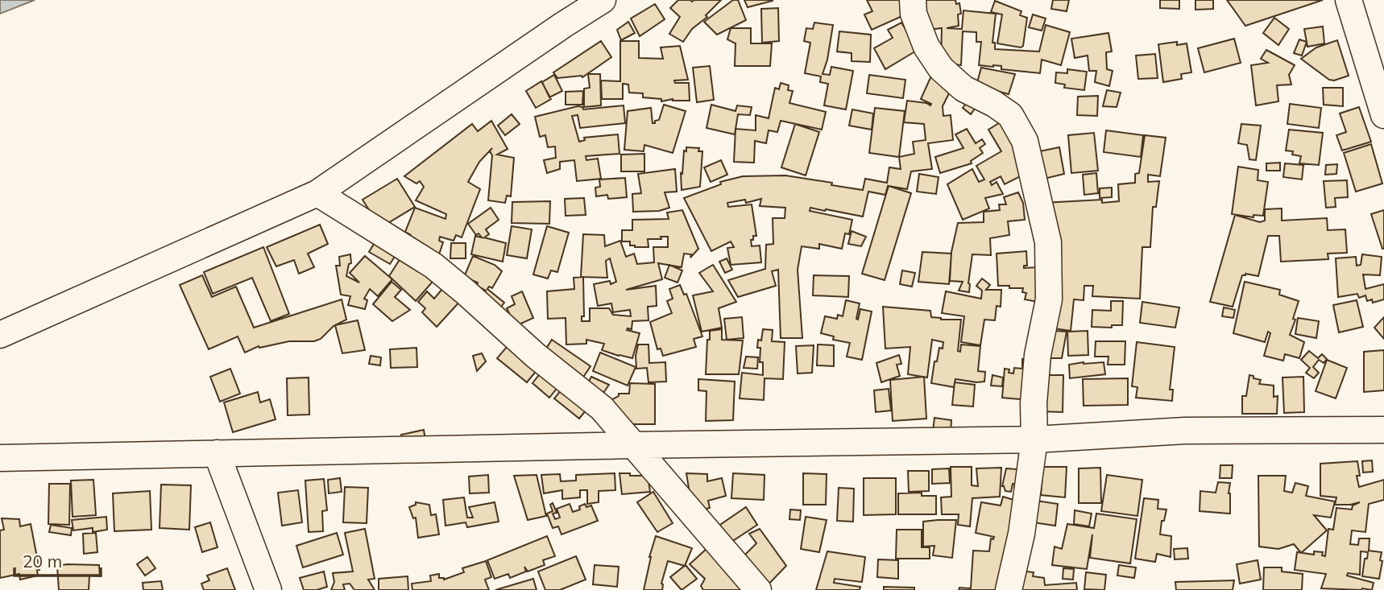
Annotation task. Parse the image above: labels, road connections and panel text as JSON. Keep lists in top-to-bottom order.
{
  "scale_bar": "20 m"
}
